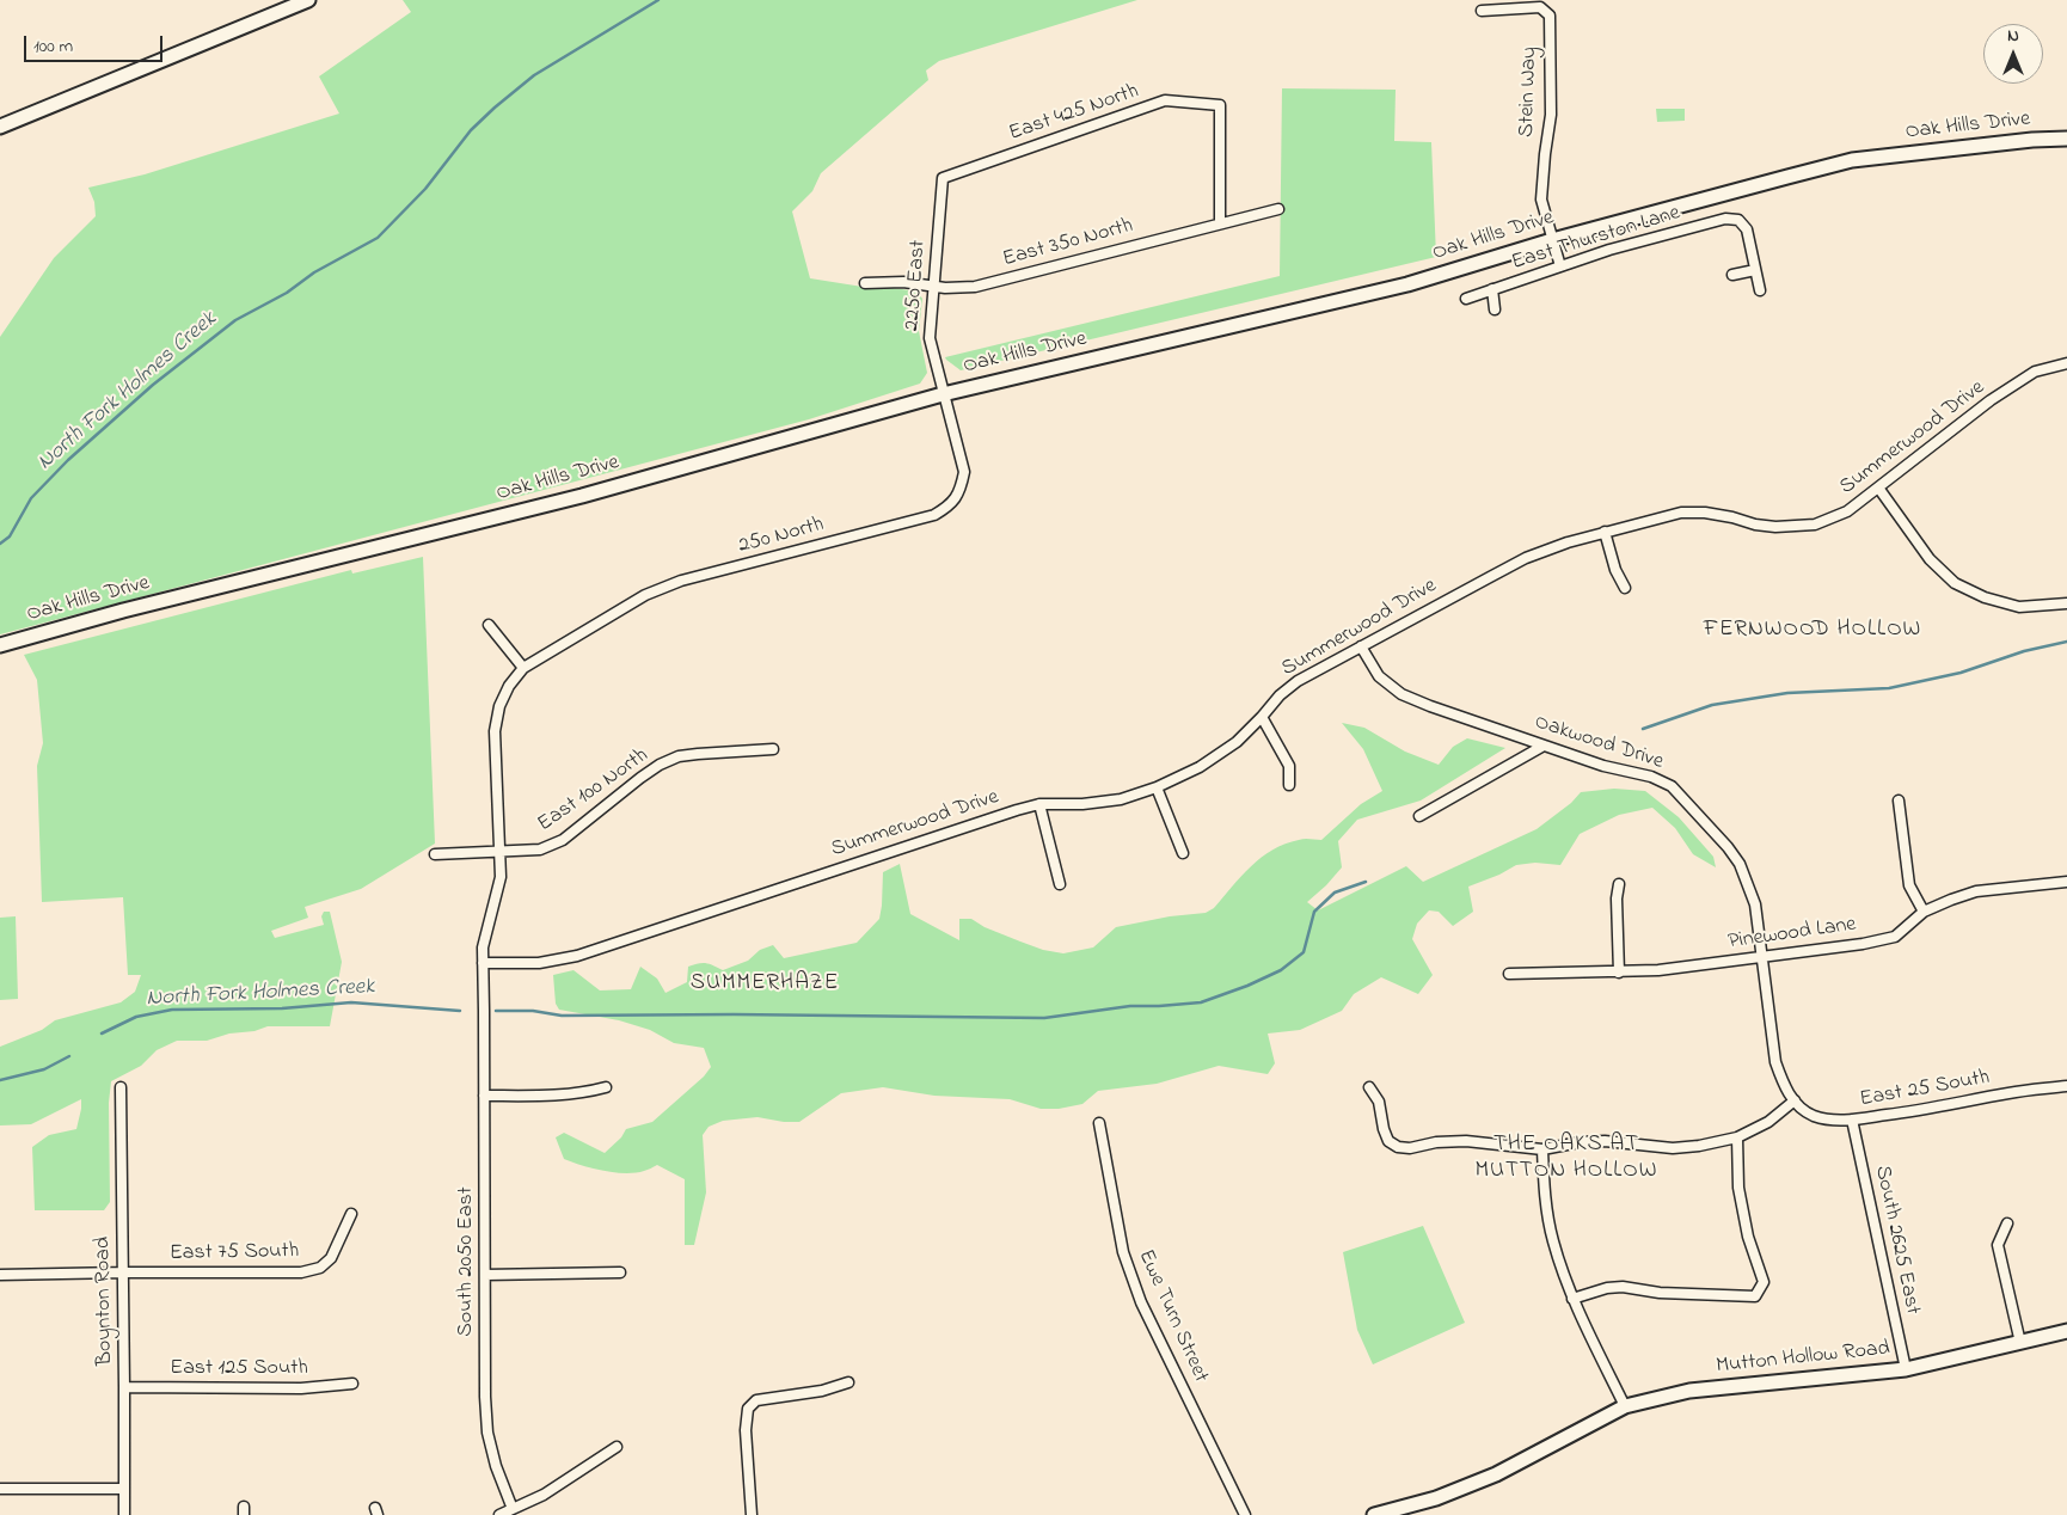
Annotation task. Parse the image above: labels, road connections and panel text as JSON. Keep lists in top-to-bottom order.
{
  "streets": {
    "main road": ["Oak Hills Drive", "Mutton Hollow Road"],
    "street": [
      "Stein Way",
      "East 425 North",
      "East Thurston Lane",
      "East 350 North",
      "2250 East",
      "Summerwood Drive",
      "250 North",
      "Oakwood Drive",
      "East 100 North",
      "Pinewood Lane",
      "East 25 South",
      "South 2625 East",
      "East 75 South",
      "South 2050 East",
      "Boynton Road",
      "Ewe Turn Street",
      "East 125 South"
    ]
  },
  "crossings": [
    ["Stein Way", "Oak Hills Drive"],
    ["Stein Way", "East Thurston Lane"],
    ["East 425 North", "East 350 North"],
    ["East 425 North", "2250 East"],
    ["Oak Hills Drive", "2250 East"],
    ["Oak Hills Drive", "250 North"],
    ["East 350 North", "2250 East"],
    ["2250 East", "250 North"],
    ["Summerwood Drive", "Oakwood Drive"],
    ["Summerwood Drive", "South 2050 East"],
    ["250 North", "South 2050 East"],
    ["Oakwood Drive", "Pinewood Lane"],
    ["Oakwood Drive", "East 25 South"],
    ["East 100 North", "South 2050 East"],
    ["East 25 South", "South 2625 East"],
    ["South 2625 East", "Mutton Hollow Road"],
    ["East 75 South", "Boynton Road"],
    ["Boynton Road", "East 125 South"]
  ],
  "districts": ["FERNWOOD HOLLOW", "SUMMERHAZE", "THE OAKS AT MUTTON HOLLOW"],
  "water": ["North Fork Holmes Creek"],
  "scale_bar": "100 m",
  "north": "top"
}
